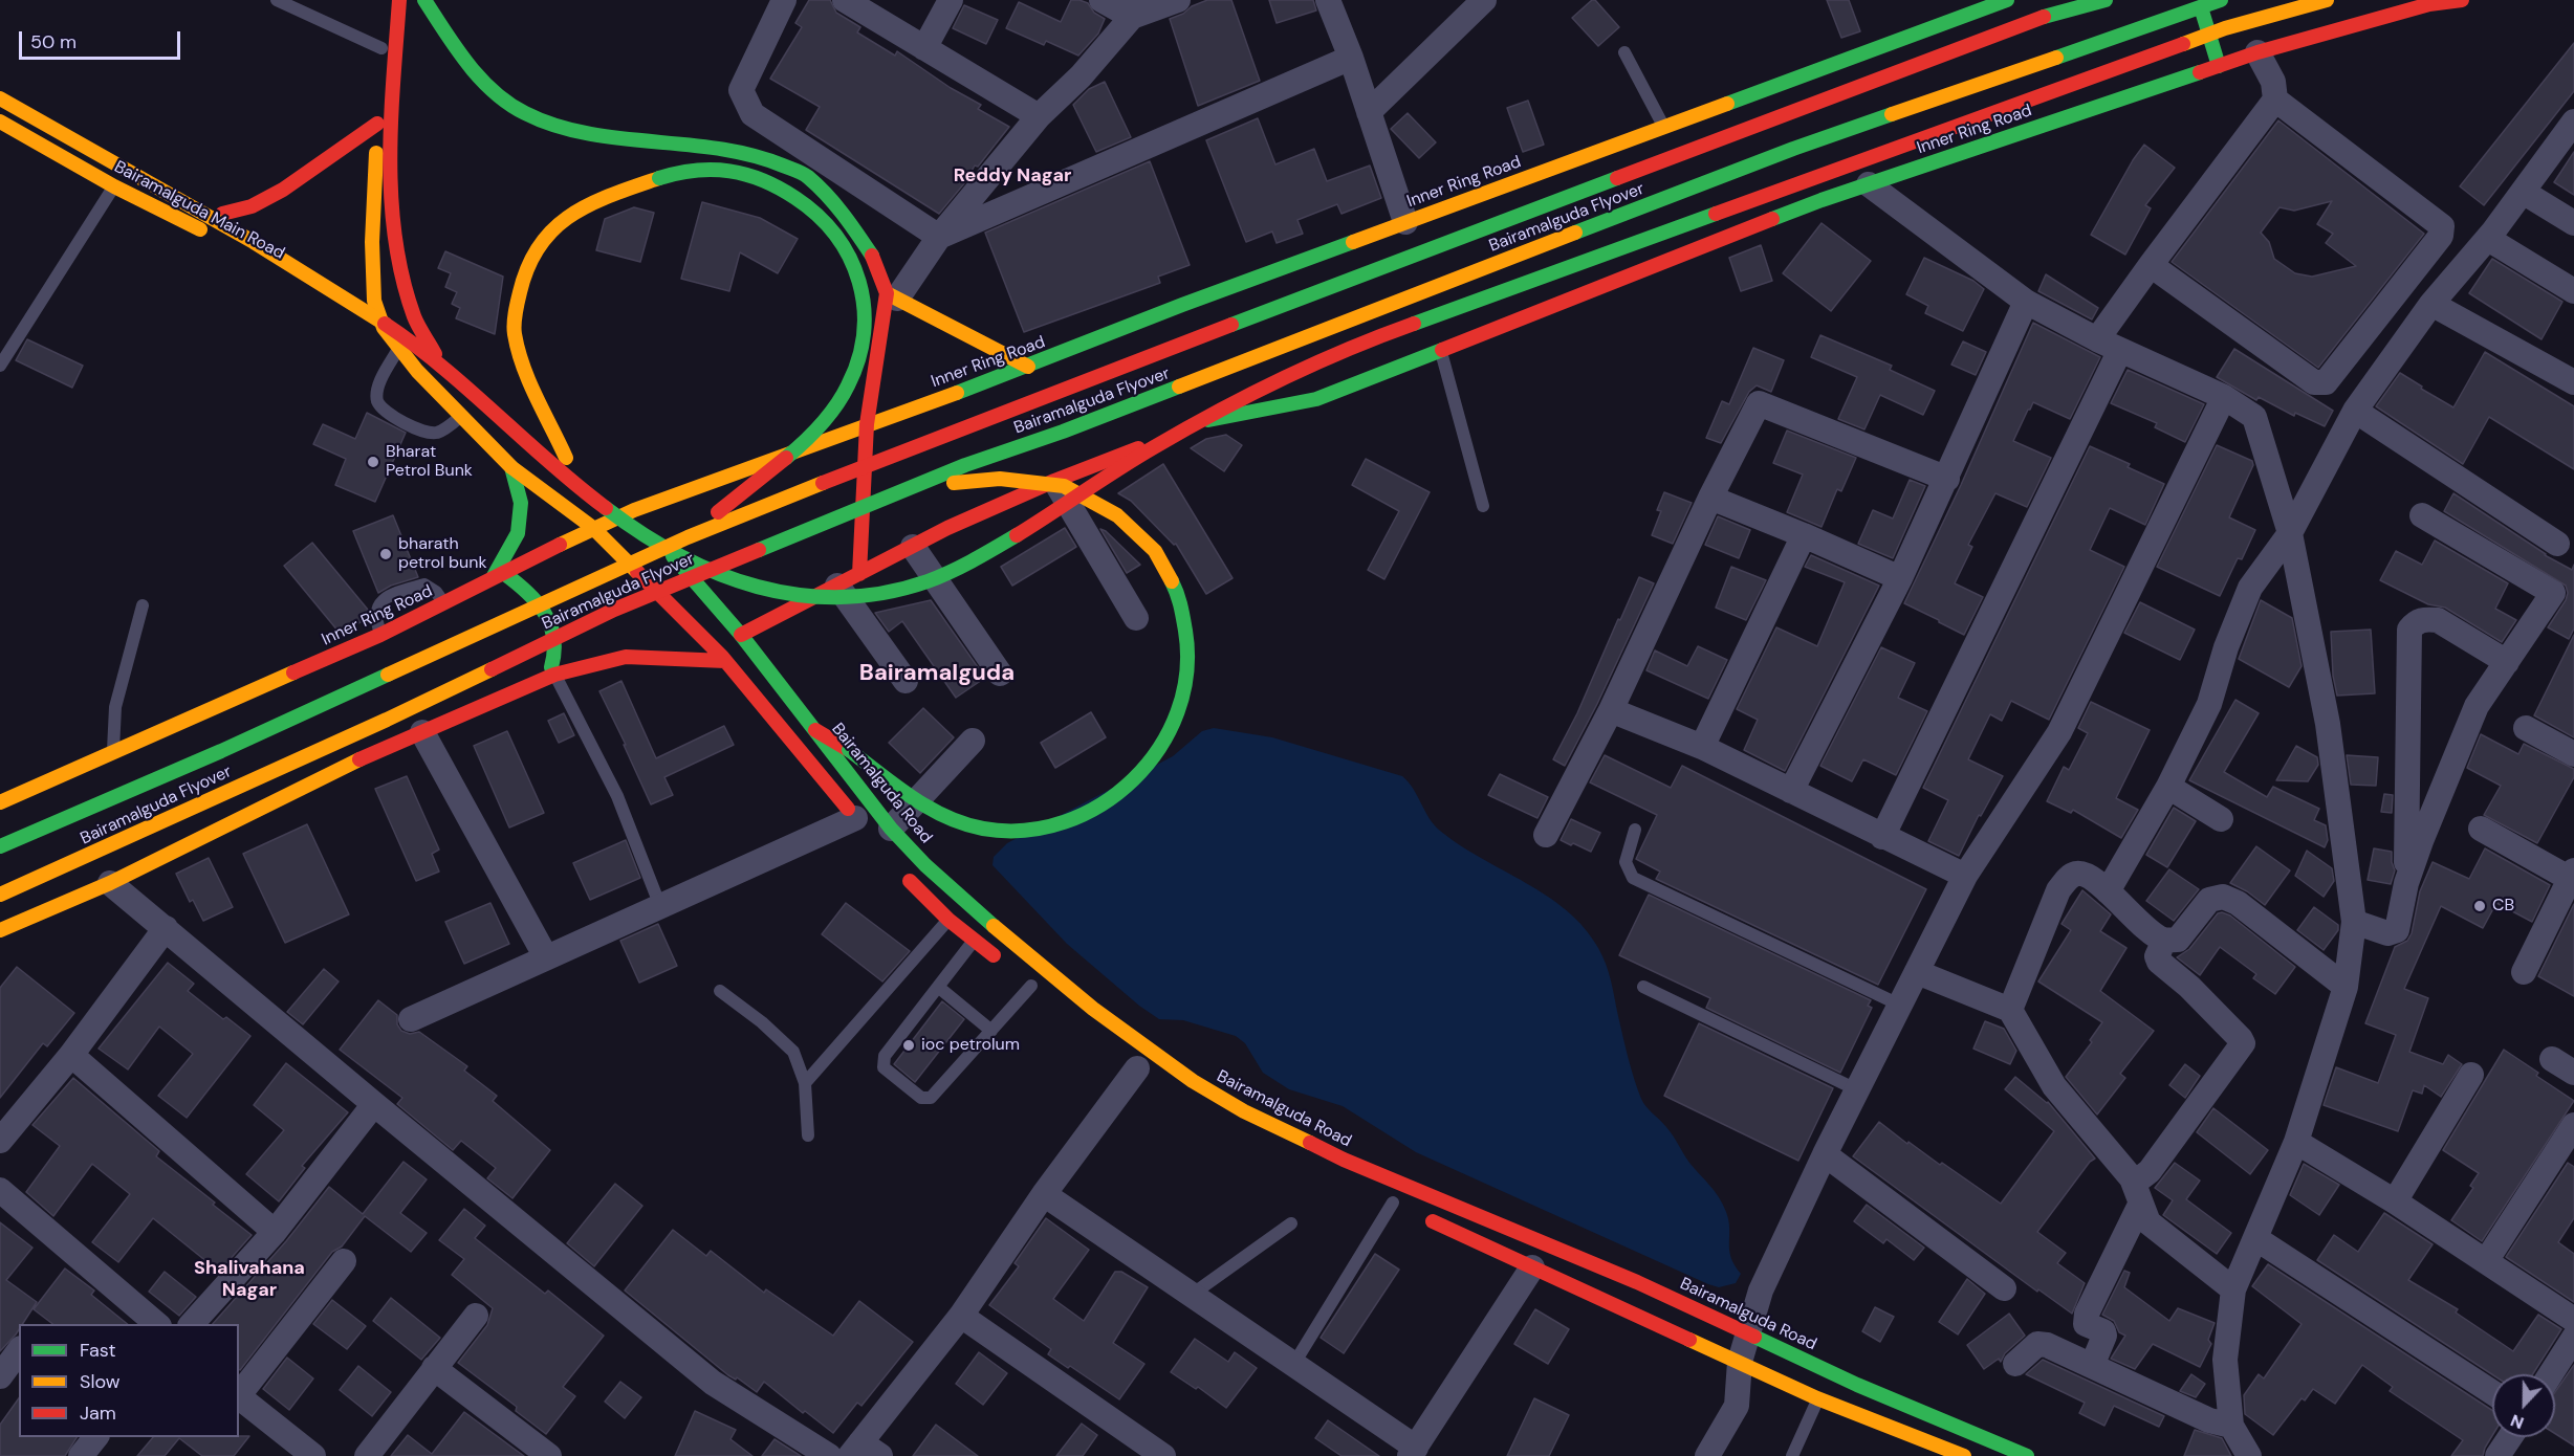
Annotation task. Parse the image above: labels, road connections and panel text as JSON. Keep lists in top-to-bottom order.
{
  "streets": {
    "main road": [
      "Inner Ring Road",
      "Bairamalguda Main Road",
      "Bairamalguda Flyover",
      "Bairamalguda Road"
    ]
  },
  "crossings": [
    ["Inner Ring Road", "Bairamalguda Road"]
  ],
  "districts": ["Reddy Nagar", "Bairamalguda", "Shalivahana Nagar"],
  "places": [
    "Bharat Petrol Bunk",
    "bharath petrol bunk",
    "CB",
    "ioc petrolum"
  ],
  "legend": ["Fast", "Slow", "Jam"],
  "scale_bar": "50 m",
  "north": "bottom"
}
